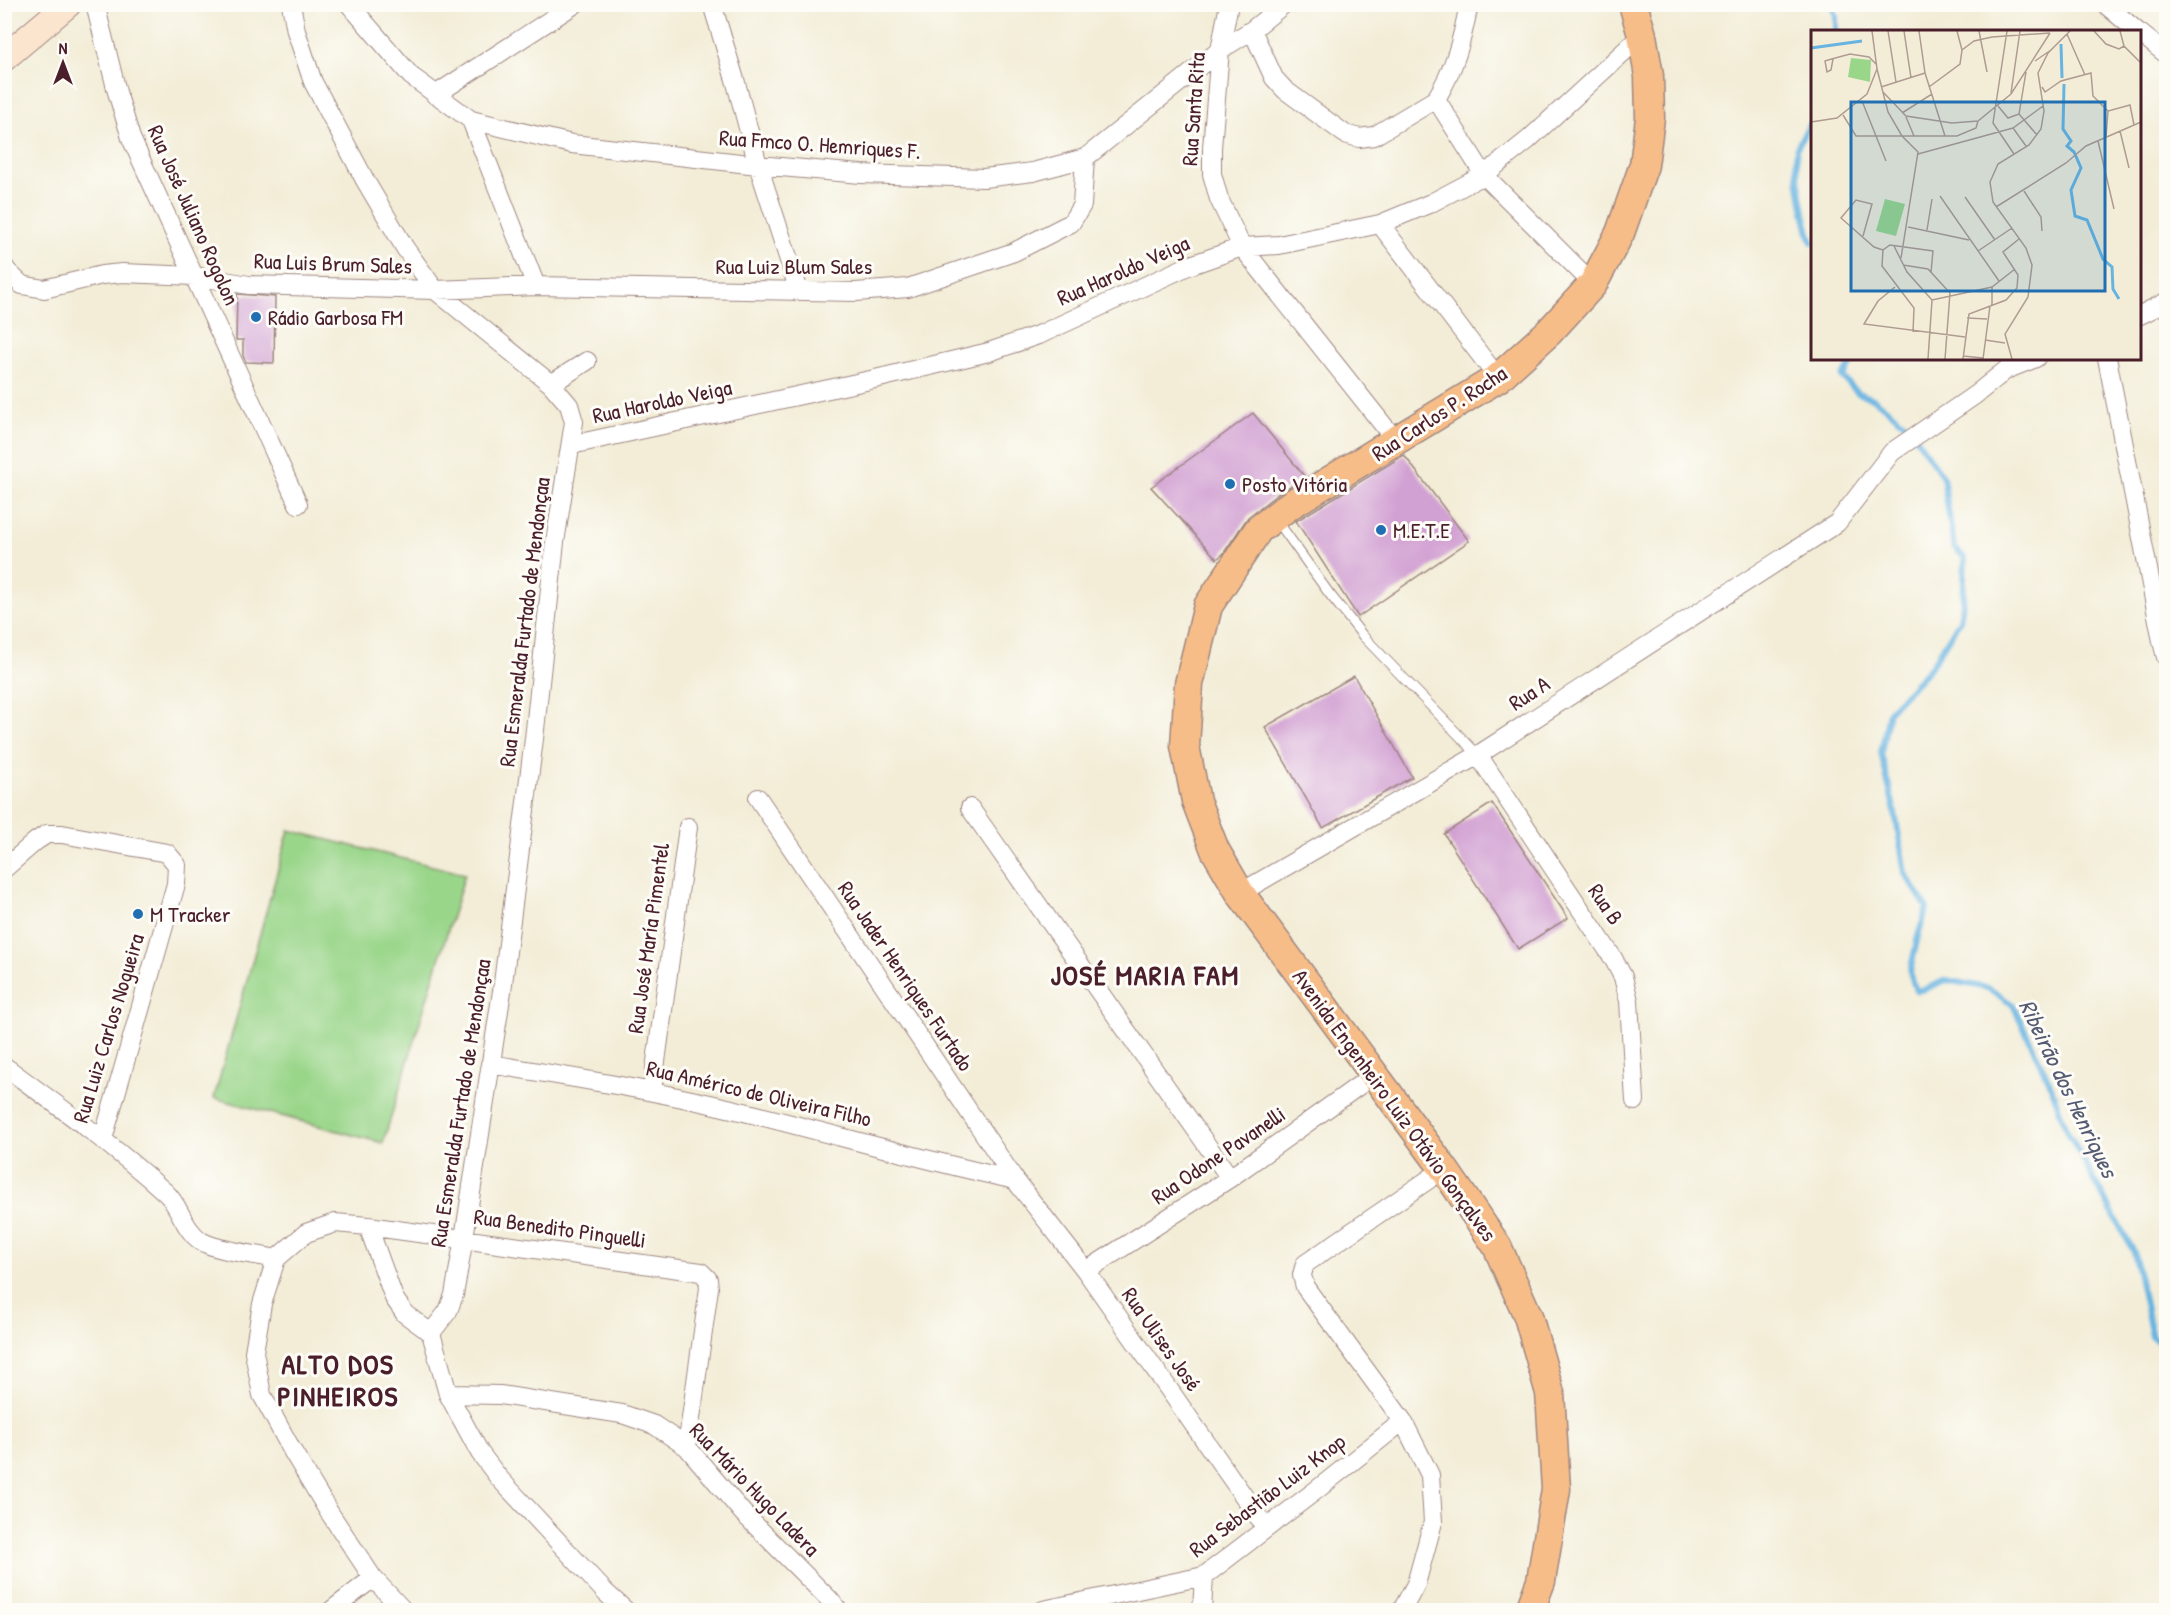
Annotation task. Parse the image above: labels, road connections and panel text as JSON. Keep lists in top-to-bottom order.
{
  "streets": {
    "main road": ["Rua Carlos P. Rocha", "Avenida Engenheiro Luiz Otávio Gonçalves"],
    "street": [
      "Rua Santa Rita",
      "Rua Fmco O. Hemriques F.",
      "Rua José Juliano Rogolon",
      "Rua Luis Brum Sales",
      "Rua Luiz Blum Sales",
      "Rua Haroldo Veiga",
      "Rua Esmeralda Furtado de Mendonçaa",
      "Rua A",
      "Rua B",
      "Rua José María Pimentel",
      "Rua Jader Henriques Furtado",
      "Rua Luiz Carlos Nogueira",
      "Rua Américo de Oliveira Filho",
      "Rua Odone Pavanelli",
      "Rua Benedito Pinguelli",
      "Rua Ulises José",
      "Rua Mário Hugo Ladera",
      "Rua Sebastião Luiz Knop"
    ]
  },
  "crossings": [
    ["Rua Santa Rita", "Rua Fmco O. Hemriques F."],
    ["Rua Santa Rita", "Rua Haroldo Veiga"],
    ["Rua Santa Rita", "Rua Carlos P. Rocha"],
    ["Rua Fmco O. Hemriques F.", "Rua Luiz Blum Sales"],
    ["Rua José Juliano Rogolon", "Rua Luis Brum Sales"],
    ["Rua Luis Brum Sales", "Rua Luiz Blum Sales"],
    ["Rua Luis Brum Sales", "Rua Esmeralda Furtado de Mendonçaa"],
    ["Rua Luiz Blum Sales", "Rua Esmeralda Furtado de Mendonçaa"],
    ["Rua Haroldo Veiga", "Rua Carlos P. Rocha"],
    ["Rua Haroldo Veiga", "Rua Esmeralda Furtado de Mendonçaa"],
    ["Rua Carlos P. Rocha", "Rua A"],
    ["Rua Carlos P. Rocha", "Avenida Engenheiro Luiz Otávio Gonçalves"],
    ["Rua Esmeralda Furtado de Mendonçaa", "Rua Américo de Oliveira Filho"],
    ["Rua Esmeralda Furtado de Mendonçaa", "Rua Benedito Pinguelli"],
    ["Rua A", "Rua B"],
    ["Rua A", "Avenida Engenheiro Luiz Otávio Gonçalves"],
    ["Rua José María Pimentel", "Rua Américo de Oliveira Filho"],
    ["Rua Jader Henriques Furtado", "Rua Américo de Oliveira Filho"],
    ["Rua Jader Henriques Furtado", "Rua Ulises José"],
    ["Rua Américo de Oliveira Filho", "Rua Ulises José"],
    ["Avenida Engenheiro Luiz Otávio Gonçalves", "Rua Odone Pavanelli"],
    ["Rua Odone Pavanelli", "Rua Ulises José"],
    ["Rua Benedito Pinguelli", "Rua Mário Hugo Ladera"],
    ["Rua Ulises José", "Rua Sebastião Luiz Knop"]
  ],
  "districts": ["JOSÉ MARIA FAM", "ALTO DOS PINHEIROS"],
  "water": ["Ribeirão dos Henriques"],
  "places": [
    "Rádio Garbosa FM",
    "Posto Vitória",
    "M.E.T.E",
    "M Tracker"
  ],
  "north": "top"
}
